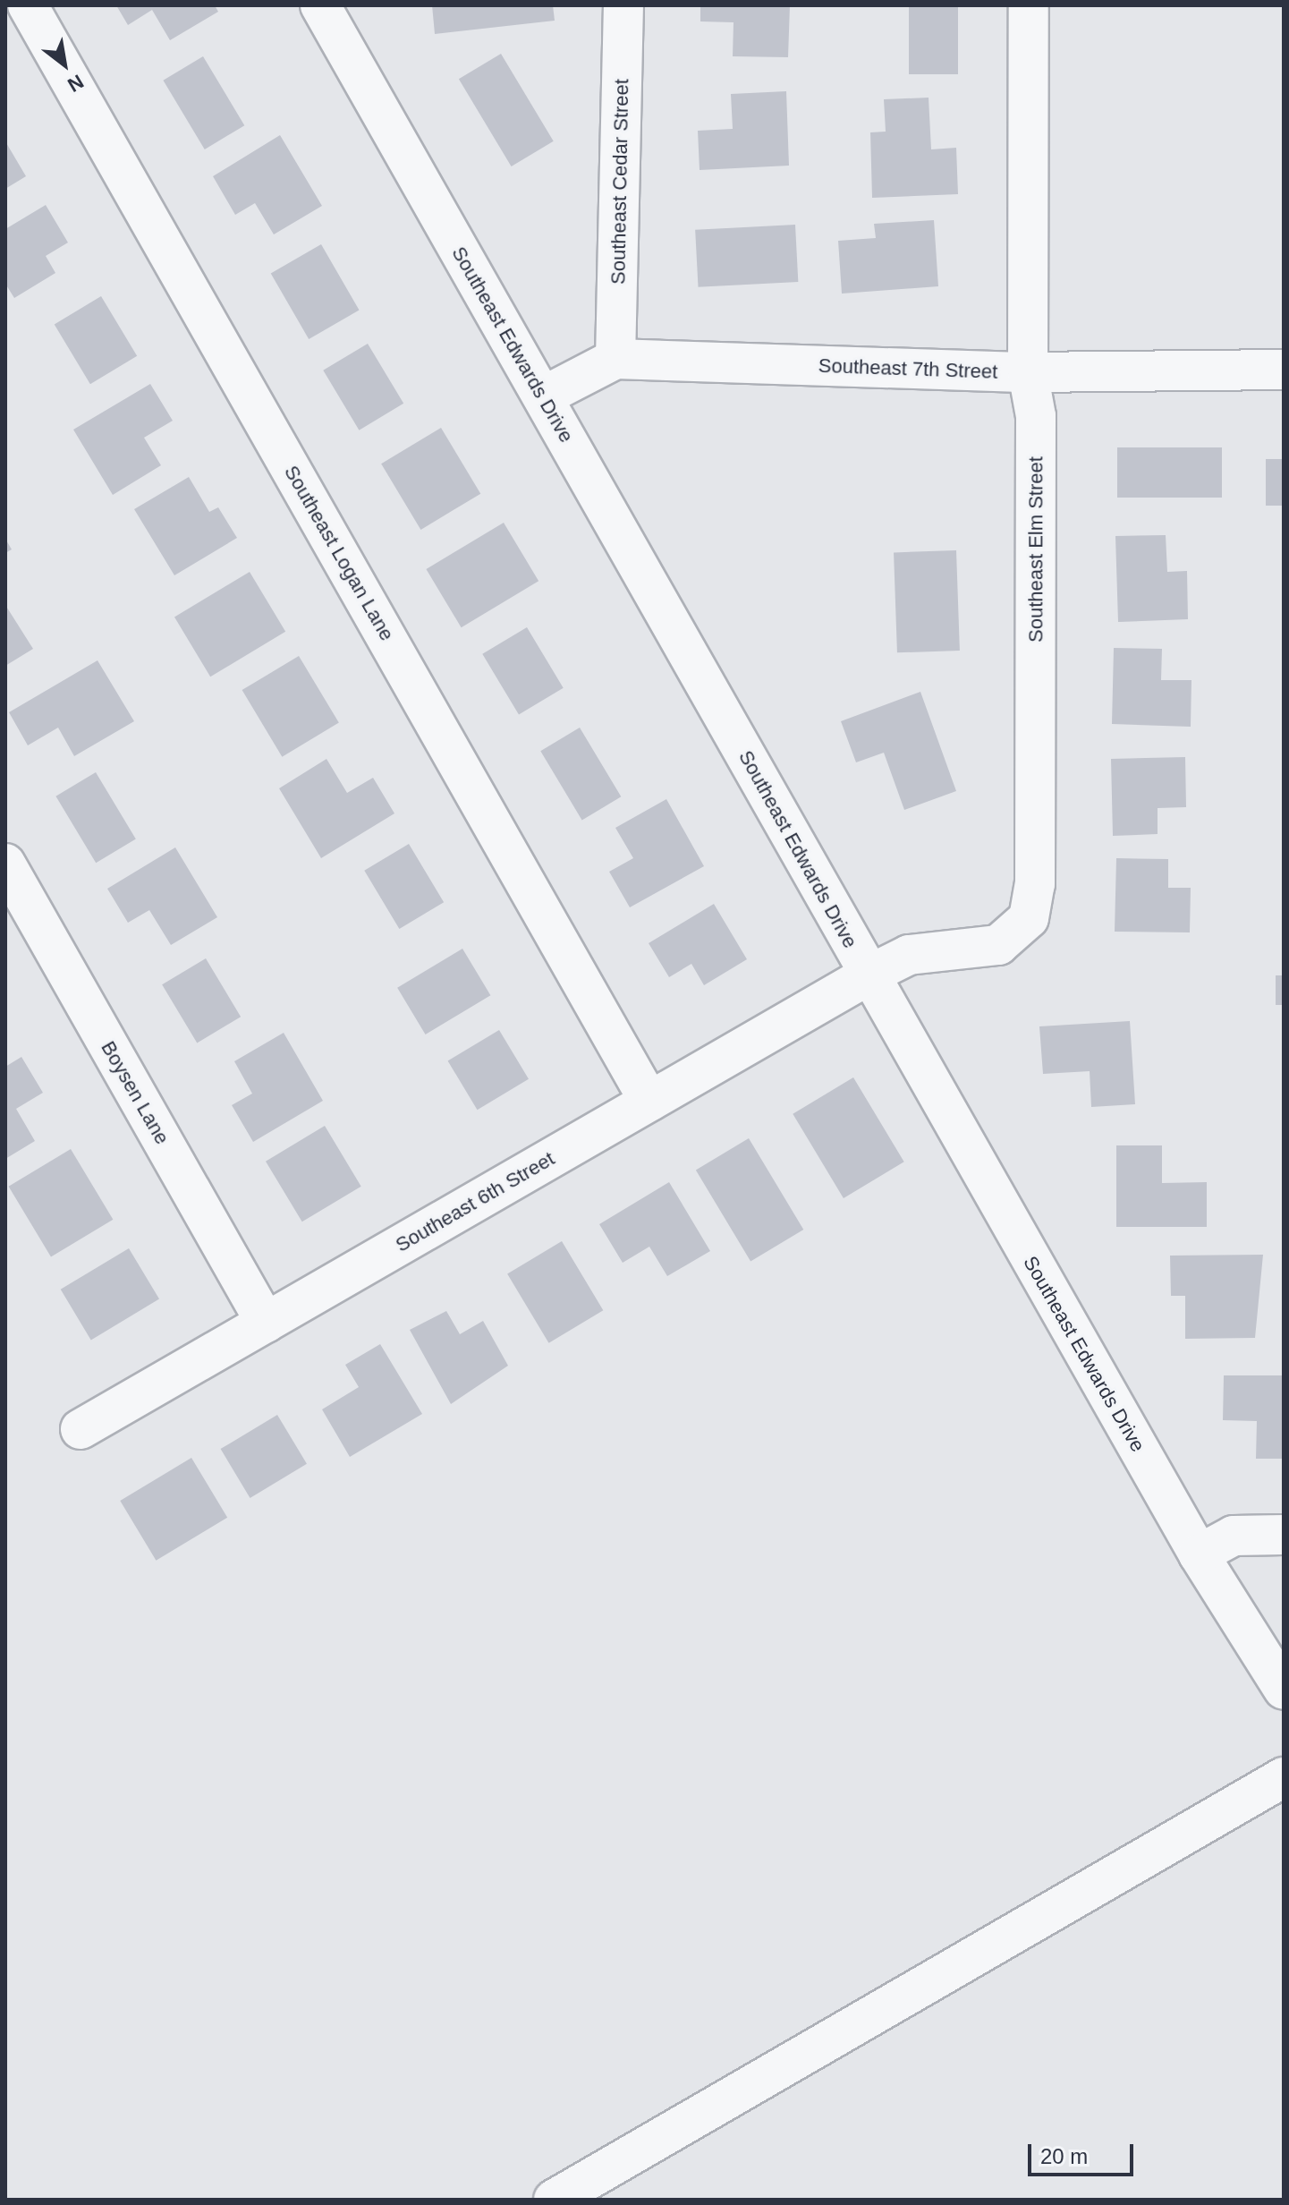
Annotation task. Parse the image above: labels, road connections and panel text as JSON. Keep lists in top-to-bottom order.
{
  "streets": {
    "street": [
      "Southeast Cedar Street",
      "Southeast Edwards Drive",
      "Southeast 7th Street",
      "Southeast Elm Street",
      "Southeast Logan Lane",
      "Boysen Lane",
      "Southeast 6th Street"
    ]
  },
  "crossings": [
    ["Southeast Cedar Street", "Southeast 7th Street"],
    ["Southeast Edwards Drive", "Southeast 7th Street"],
    ["Southeast Edwards Drive", "Southeast Elm Street"],
    ["Southeast Edwards Drive", "Southeast 6th Street"],
    ["Southeast 7th Street", "Southeast Elm Street"],
    ["Southeast Elm Street", "Southeast 6th Street"],
    ["Southeast Logan Lane", "Southeast 6th Street"],
    ["Boysen Lane", "Southeast 6th Street"]
  ],
  "scale_bar": "20 m",
  "north": "bottom right"
}
